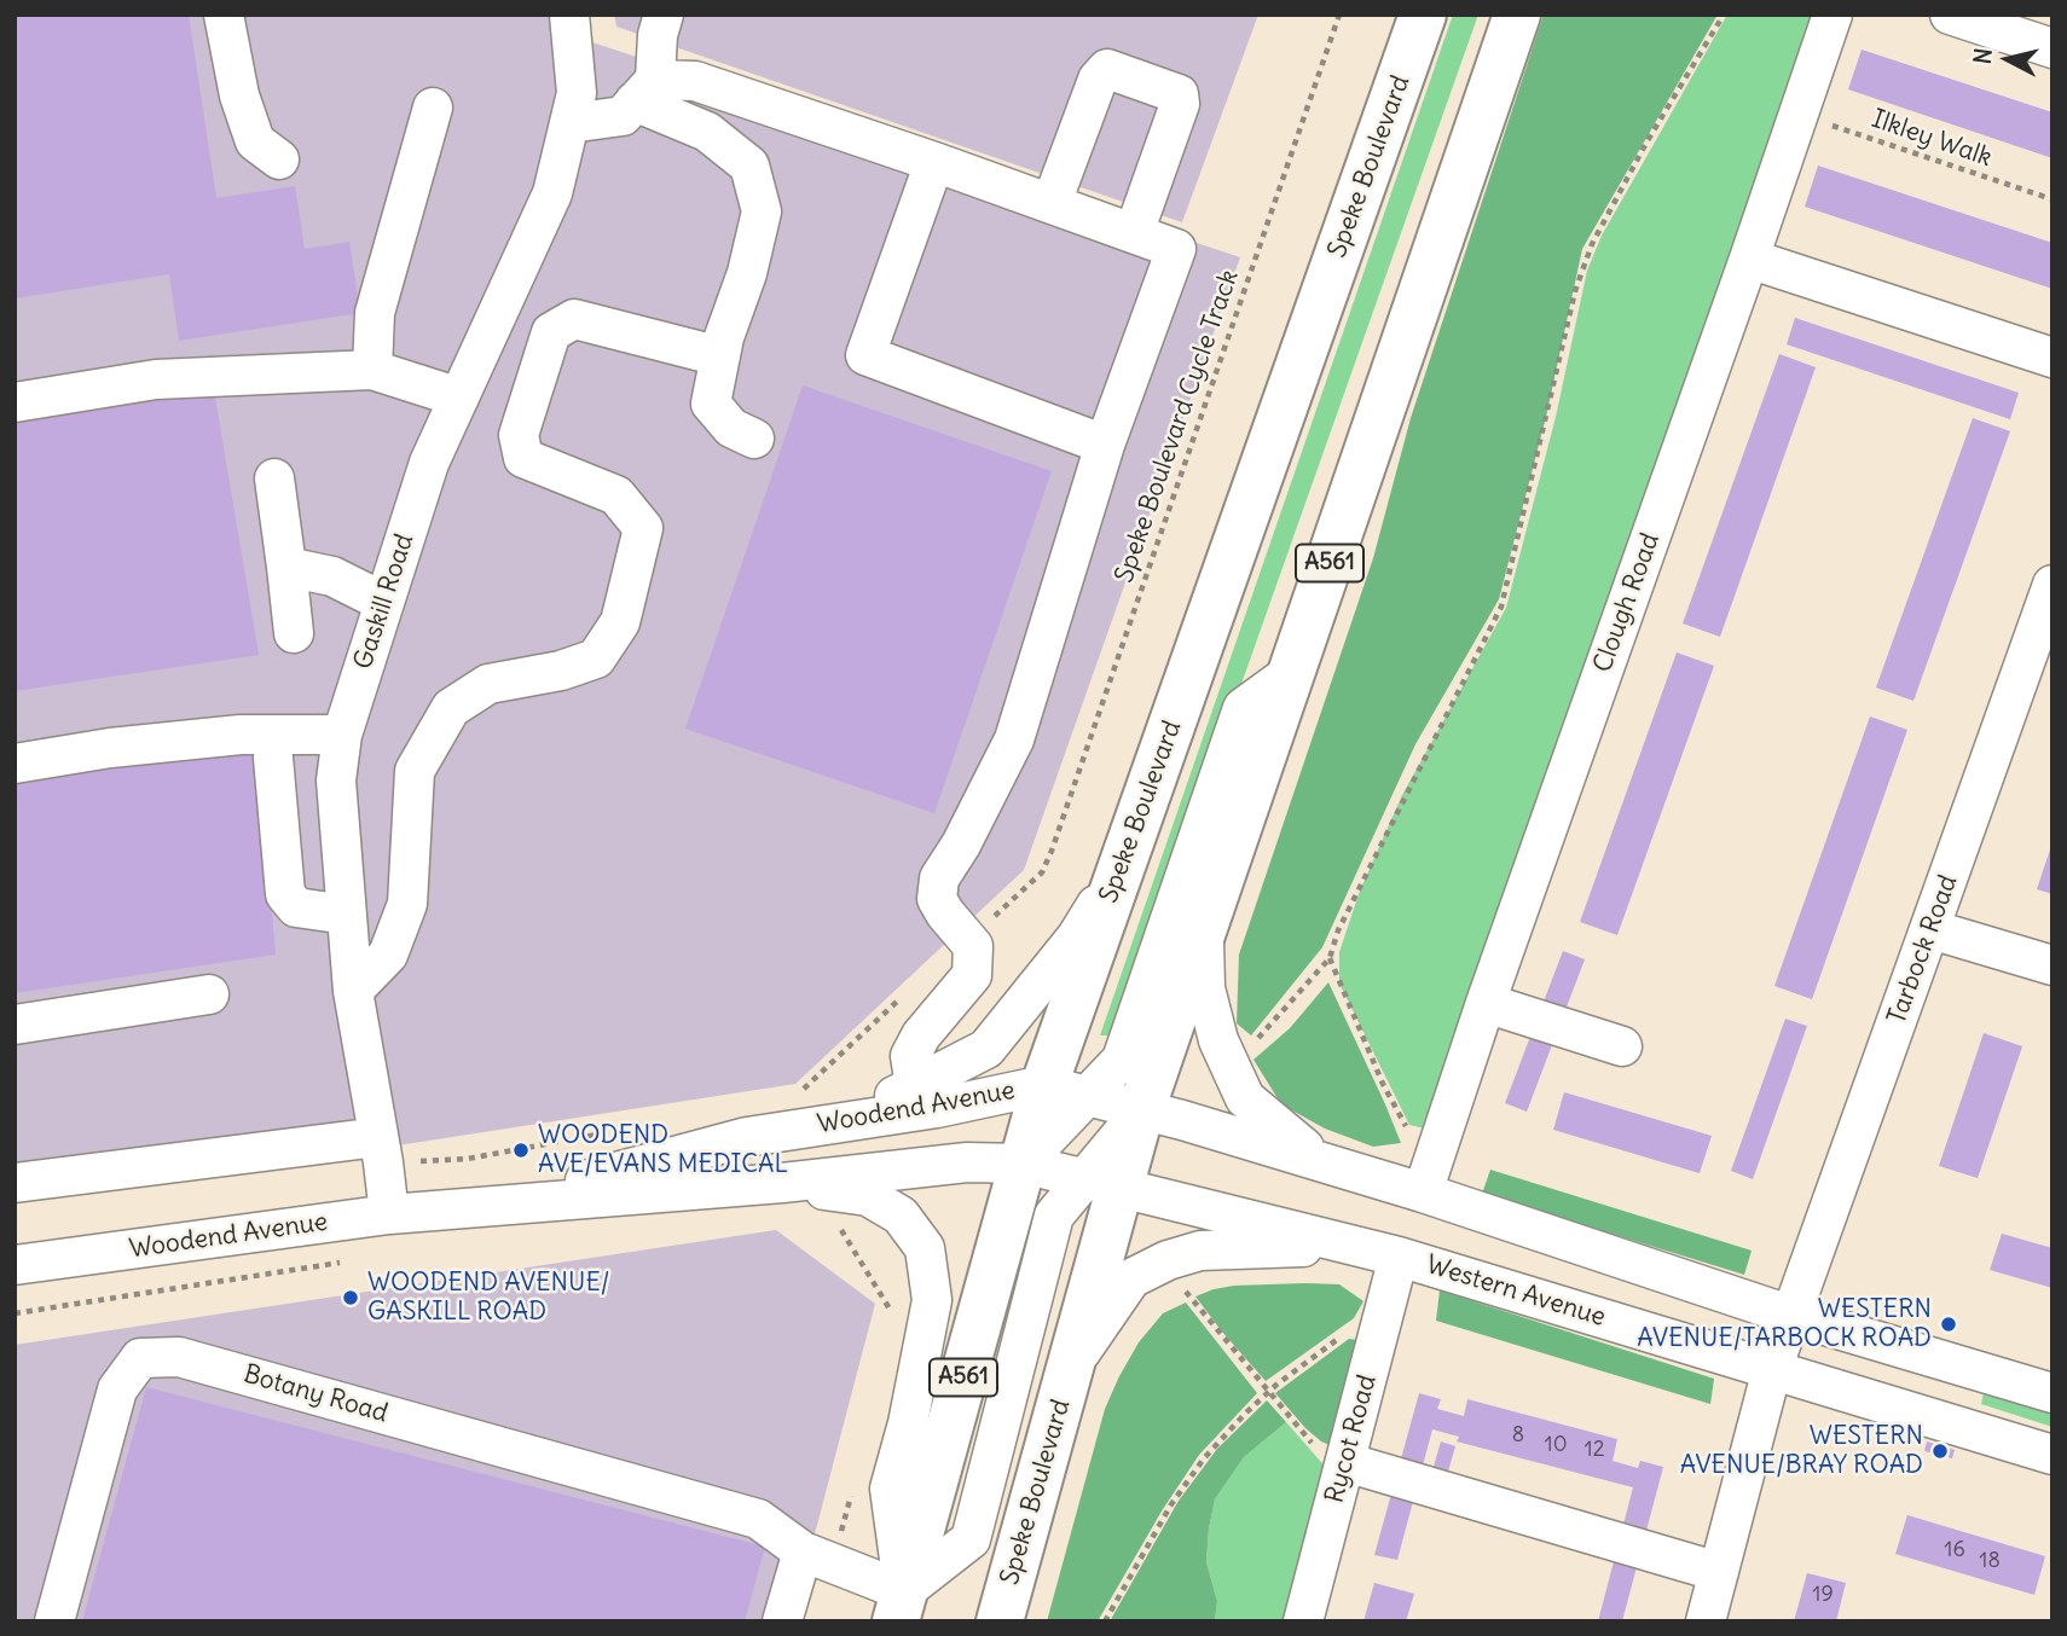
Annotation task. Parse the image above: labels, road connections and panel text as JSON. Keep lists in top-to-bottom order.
{
  "streets": {
    "highway": ["Speke Boulevard", "A561"],
    "street": [
      "Gaskill Road",
      "Clough Road",
      "Tarbock Road",
      "Woodend Avenue",
      "Western Avenue",
      "Botany Road",
      "Rycot Road"
    ],
    "path": ["Ilkley Walk", "Speke Boulevard Cycle Track"]
  },
  "crossings": [
    ["Ilkley Walk", "Clough Road"],
    ["Speke Boulevard", "A561"],
    ["Speke Boulevard", "Woodend Avenue"],
    ["Speke Boulevard", "Western Avenue"],
    ["A561", "Woodend Avenue"],
    ["A561", "Western Avenue"],
    ["Gaskill Road", "Woodend Avenue"],
    ["Tarbock Road", "Western Avenue"],
    ["Woodend Avenue", "Western Avenue"],
    ["Western Avenue", "Rycot Road"]
  ],
  "places": [
    "WOODEND AVE/EVANS MEDICAL",
    "WOODEND AVENUE/ GASKILL ROAD",
    "WESTERN AVENUE/TARBOCK ROAD",
    "WESTERN AVENUE/BRAY ROAD"
  ],
  "house_numbers": [
    "8",
    "10",
    "12",
    "16",
    "18",
    "19"
  ],
  "north": "left"
}
